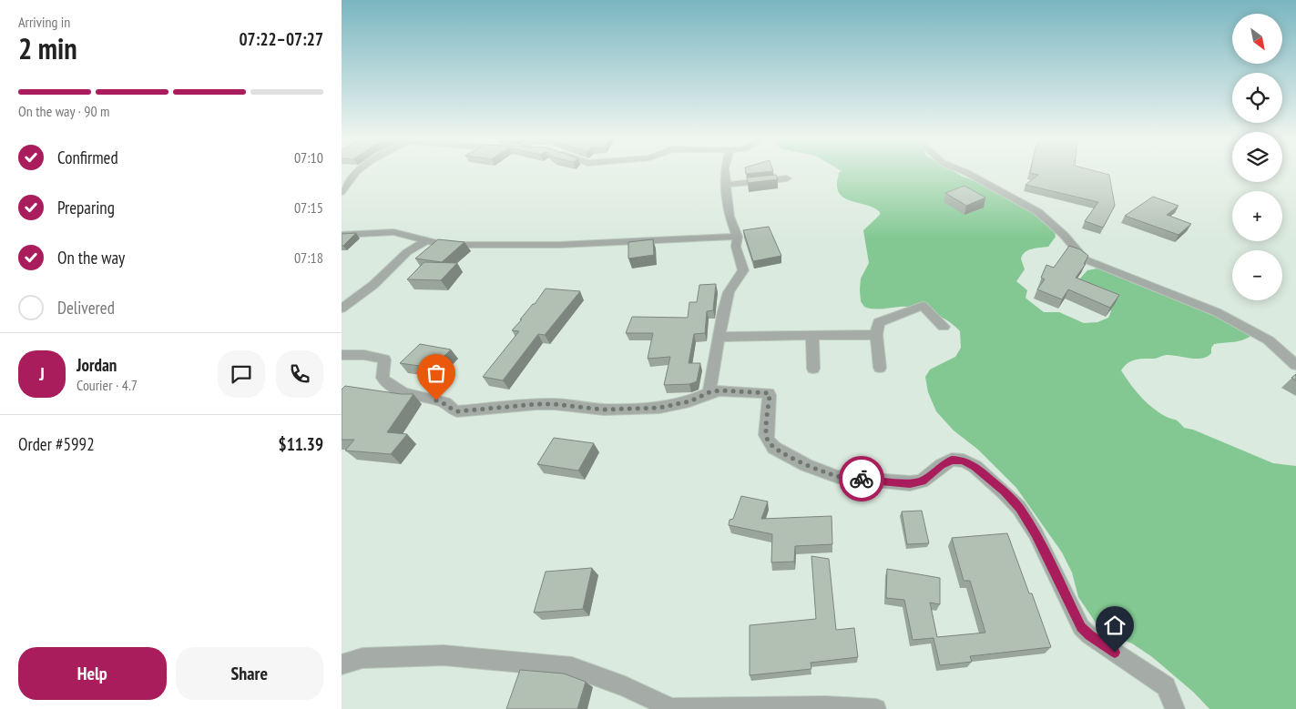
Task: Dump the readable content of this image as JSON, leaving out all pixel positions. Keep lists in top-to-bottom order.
{
  "north": "bottom right",
  "page": {
    "heading": ["2 min", "Arriving in", "07:22–07:27"],
    "panel": [
      "Jordan",
      "Courier · 4.7",
      "Order #5992",
      "$11.39"
    ],
    "map_buttons": ["+", "−"],
    "bar": "On the way · 90 m",
    "list": [
      ["Confirmed", "07:10"],
      ["Preparing", "07:15"],
      ["On the way", "07:18"],
      "Delivered"
    ],
    "round": "J",
    "buttons": ["Help", "Share"]
  }
}
